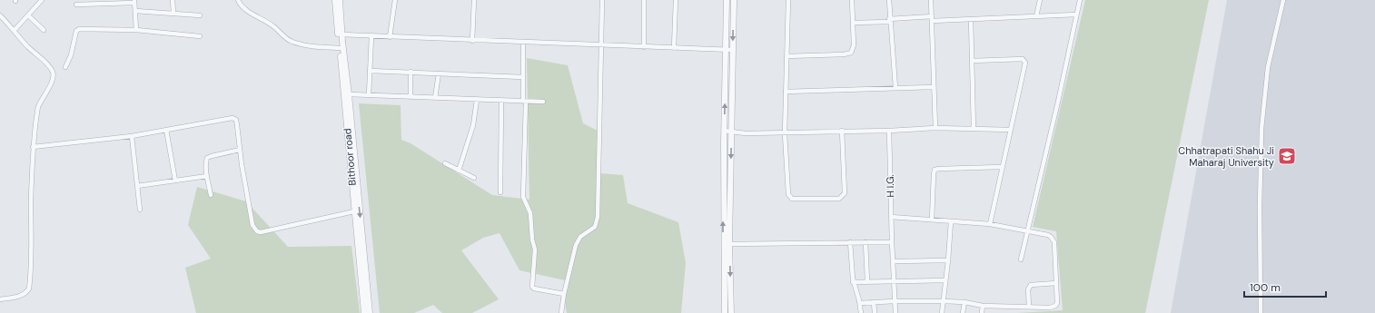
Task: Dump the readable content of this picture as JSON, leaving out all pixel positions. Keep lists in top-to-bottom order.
{
  "streets": {
    "street": ["Bithoor road", "H I.G."]
  },
  "places": {
    "school or university": ["Chhatrapati Shahu Ji Maharaj University"]
  },
  "scale_bar": "100 m"
}
